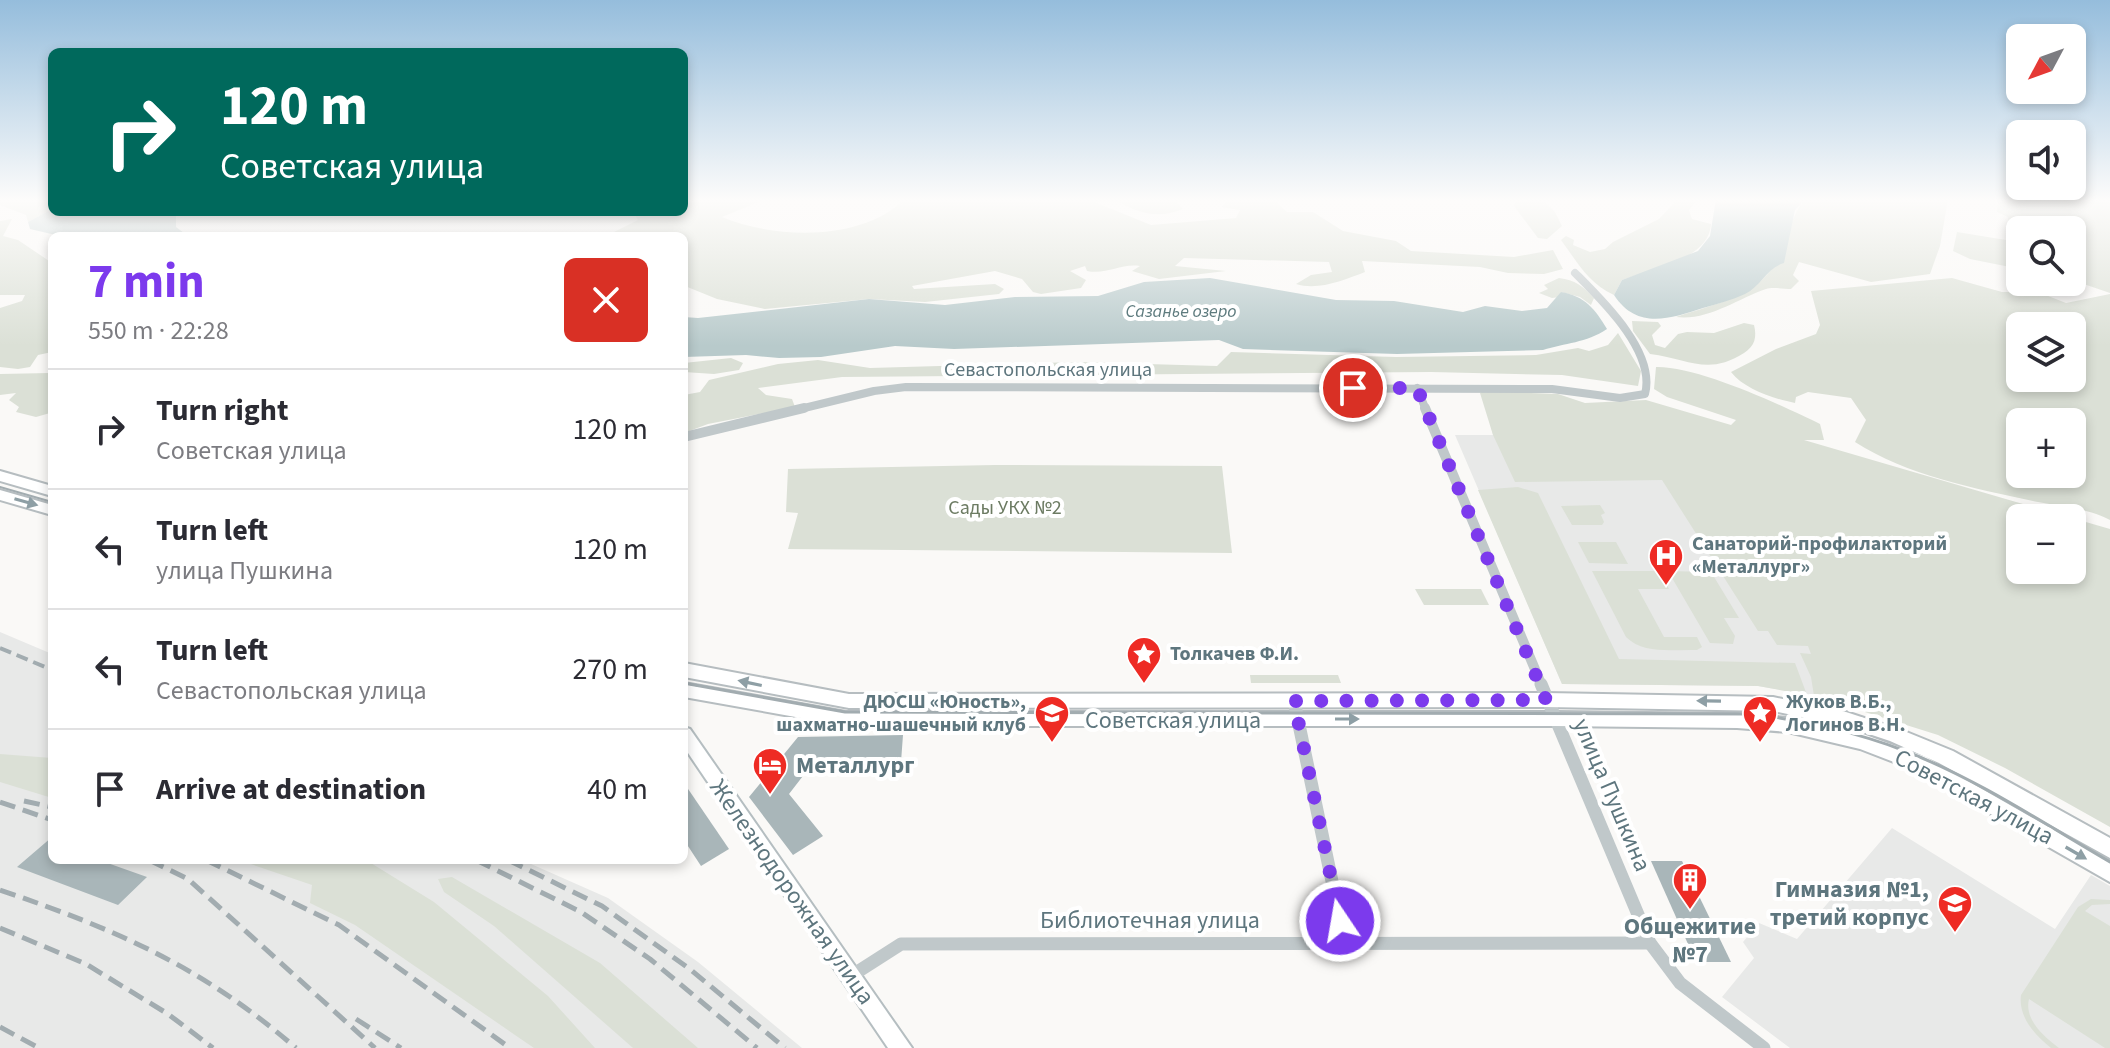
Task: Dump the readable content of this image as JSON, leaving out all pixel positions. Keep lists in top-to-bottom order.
{
  "streets": {
    "main road": ["Советская улица", "Железнодорожная улица"],
    "street": ["Севастопольская улица", "улица Пушкина", "Библиотечная улица"]
  },
  "crossings": [
    ["Севастопольская улица", "улица Пушкина"],
    ["Советская улица", "улица Пушкина"],
    ["улица Пушкина", "Библиотечная улица"],
    ["Железнодорожная улица", "Библиотечная улица"]
  ],
  "water": ["Сазанье озеро"],
  "parks": ["Сады УКХ №2"],
  "places": {
    "hospital": ["Санаторий-профилакторий «Металлург»"],
    "place": ["Толкачев Ф.И.", "Жуков В.Б., Логинов В.Н."],
    "school or university": ["ДЮСШ «Юность», шахматно-шашечный клуб", "Гимназия №1, третий корпус"],
    "hotel": ["Металлург"],
    "building": ["Общежитие №7"]
  },
  "north": "bottom left",
  "page": {
    "map_buttons": ["+", "−"],
    "turn": ["120 m", "Советская улица"],
    "heading": ["7 min", "550 m · 22:28"],
    "list": [
      {
        "name": "Turn right",
        "note": "Советская улица",
        "value": "120 m"
      },
      {
        "name": "Turn left",
        "note": "улица Пушкина",
        "value": "120 m"
      },
      {
        "name": "Turn left",
        "note": "Севастопольская улица",
        "value": "270 m"
      },
      {
        "name": "Arrive at destination",
        "value": "40 m"
      }
    ]
  }
}
